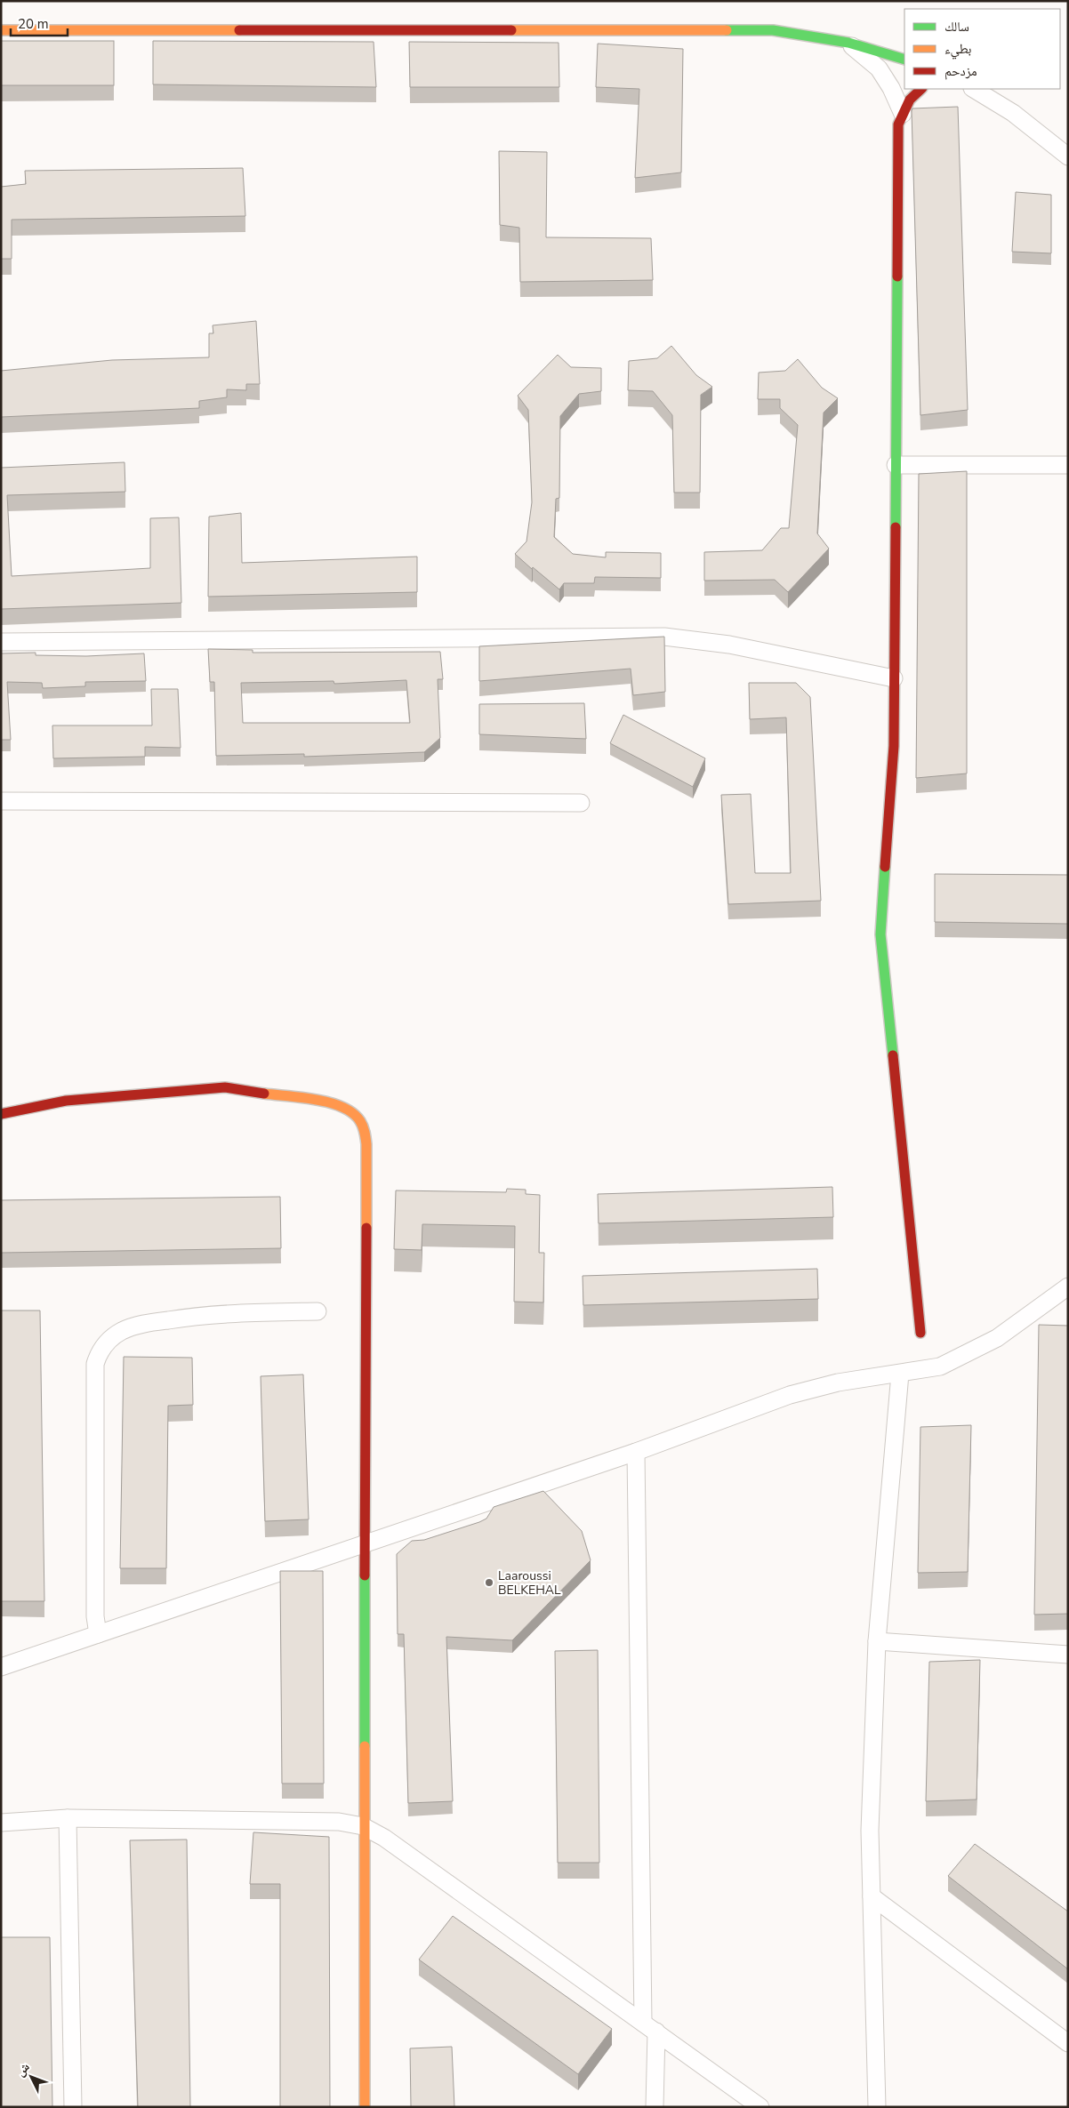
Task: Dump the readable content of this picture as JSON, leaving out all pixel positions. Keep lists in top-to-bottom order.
{
  "places": ["Laaroussi BELKEHAL"],
  "legend": ["سالك", "بطيء", "مزدحم"],
  "scale_bar": "20 m",
  "north": "top left"
}
